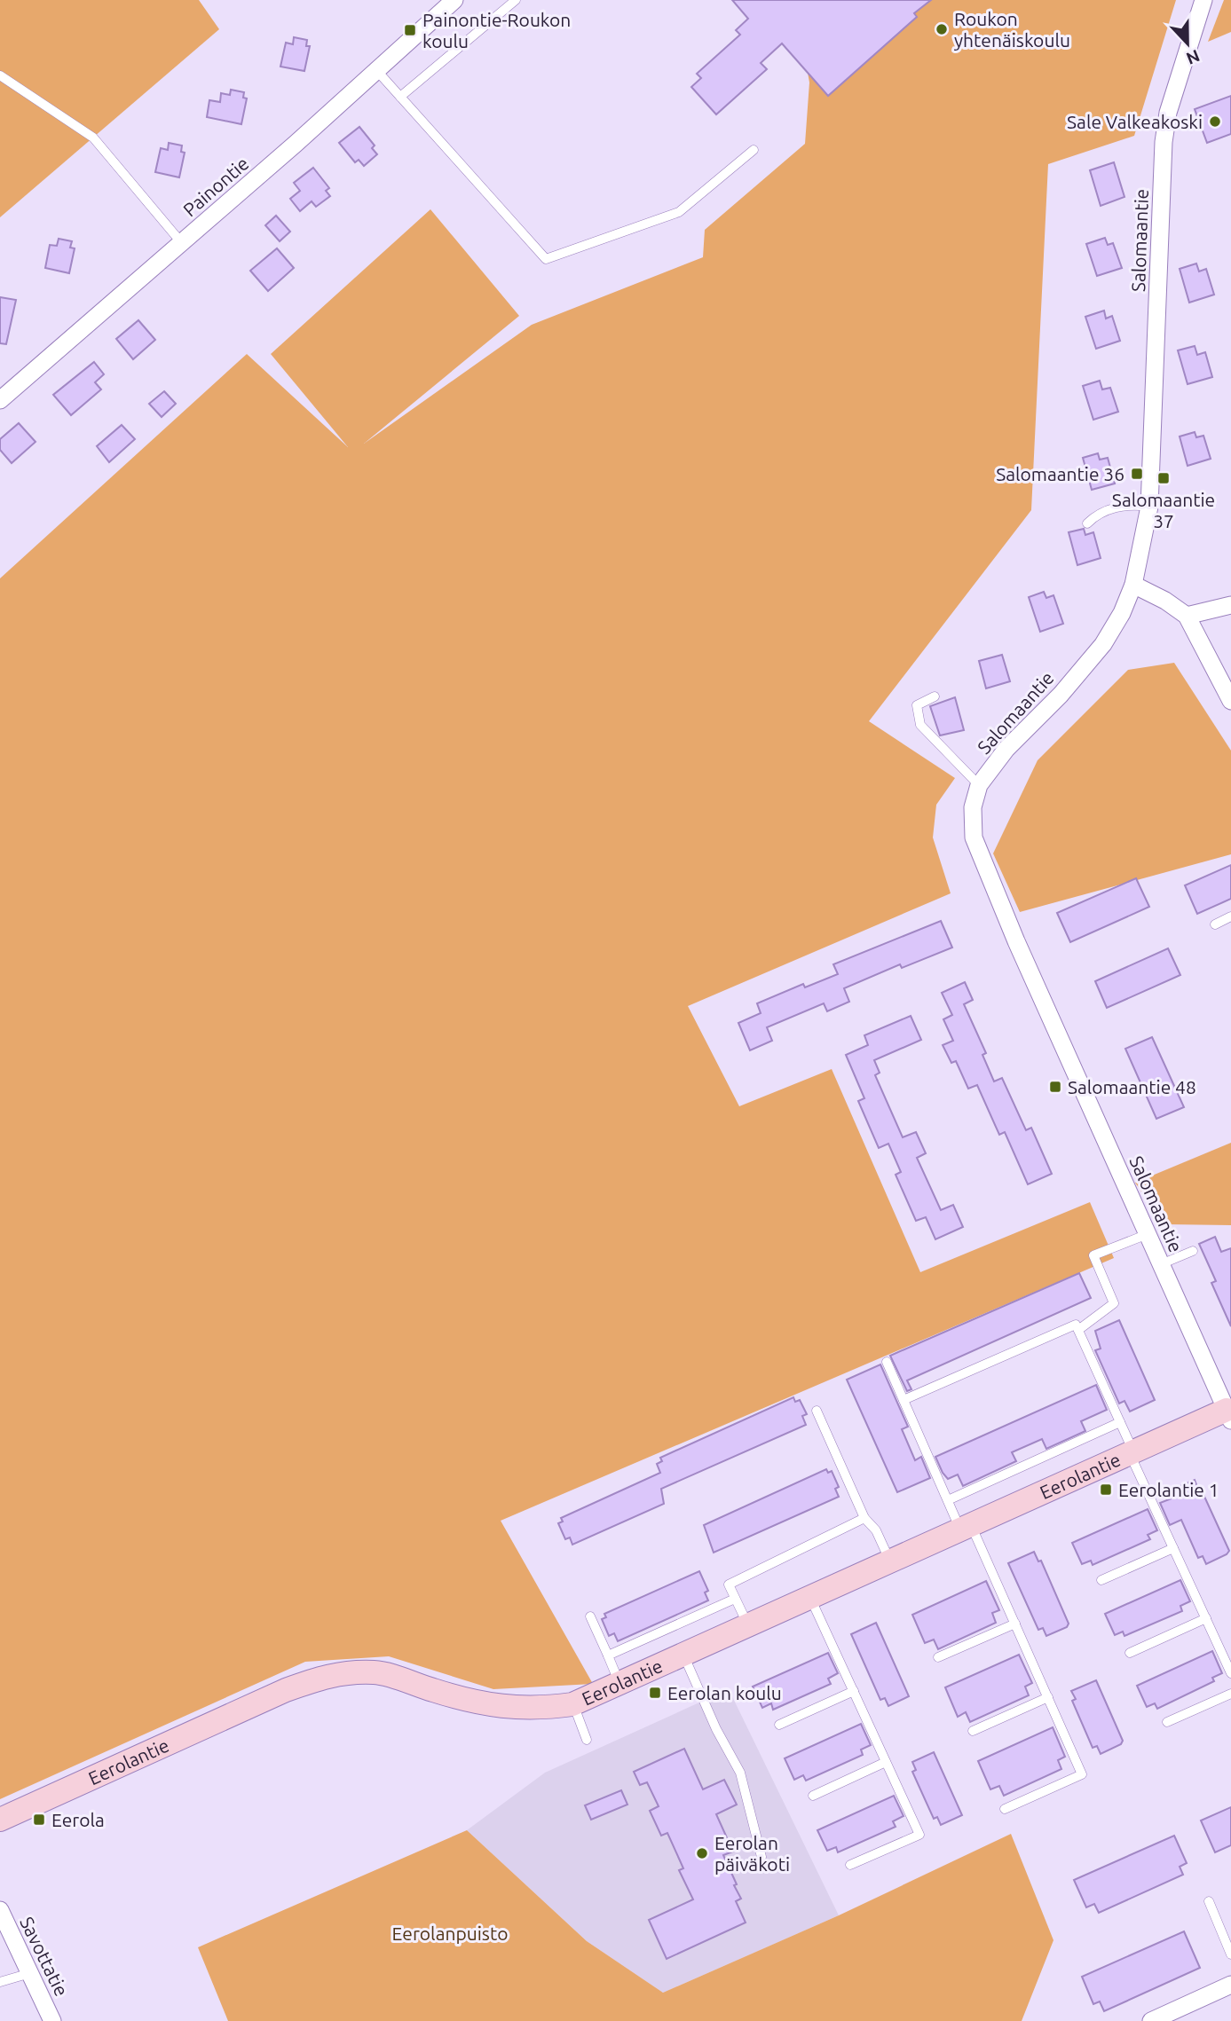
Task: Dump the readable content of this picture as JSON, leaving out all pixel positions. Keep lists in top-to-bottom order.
{
  "streets": {
    "street": [
      "Painontie",
      "Salomaantie",
      "Eerolantie",
      "Savottatie"
    ]
  },
  "crossings": [
    ["Salomaantie", "Eerolantie"]
  ],
  "parks": ["Eerolanpuisto"],
  "places": {
    "other": ["Roukon yhtenäiskoulu", "Sale Valkeakoski", "Eerolan päiväkoti"],
    "transit": [
      "Painontie-Roukon koulu",
      "Salomaantie 36",
      "Salomaantie 37",
      "Salomaantie 48",
      "Eerolantie 1",
      "Eerolan koulu",
      "Eerola"
    ]
  },
  "north": "bottom"
}
